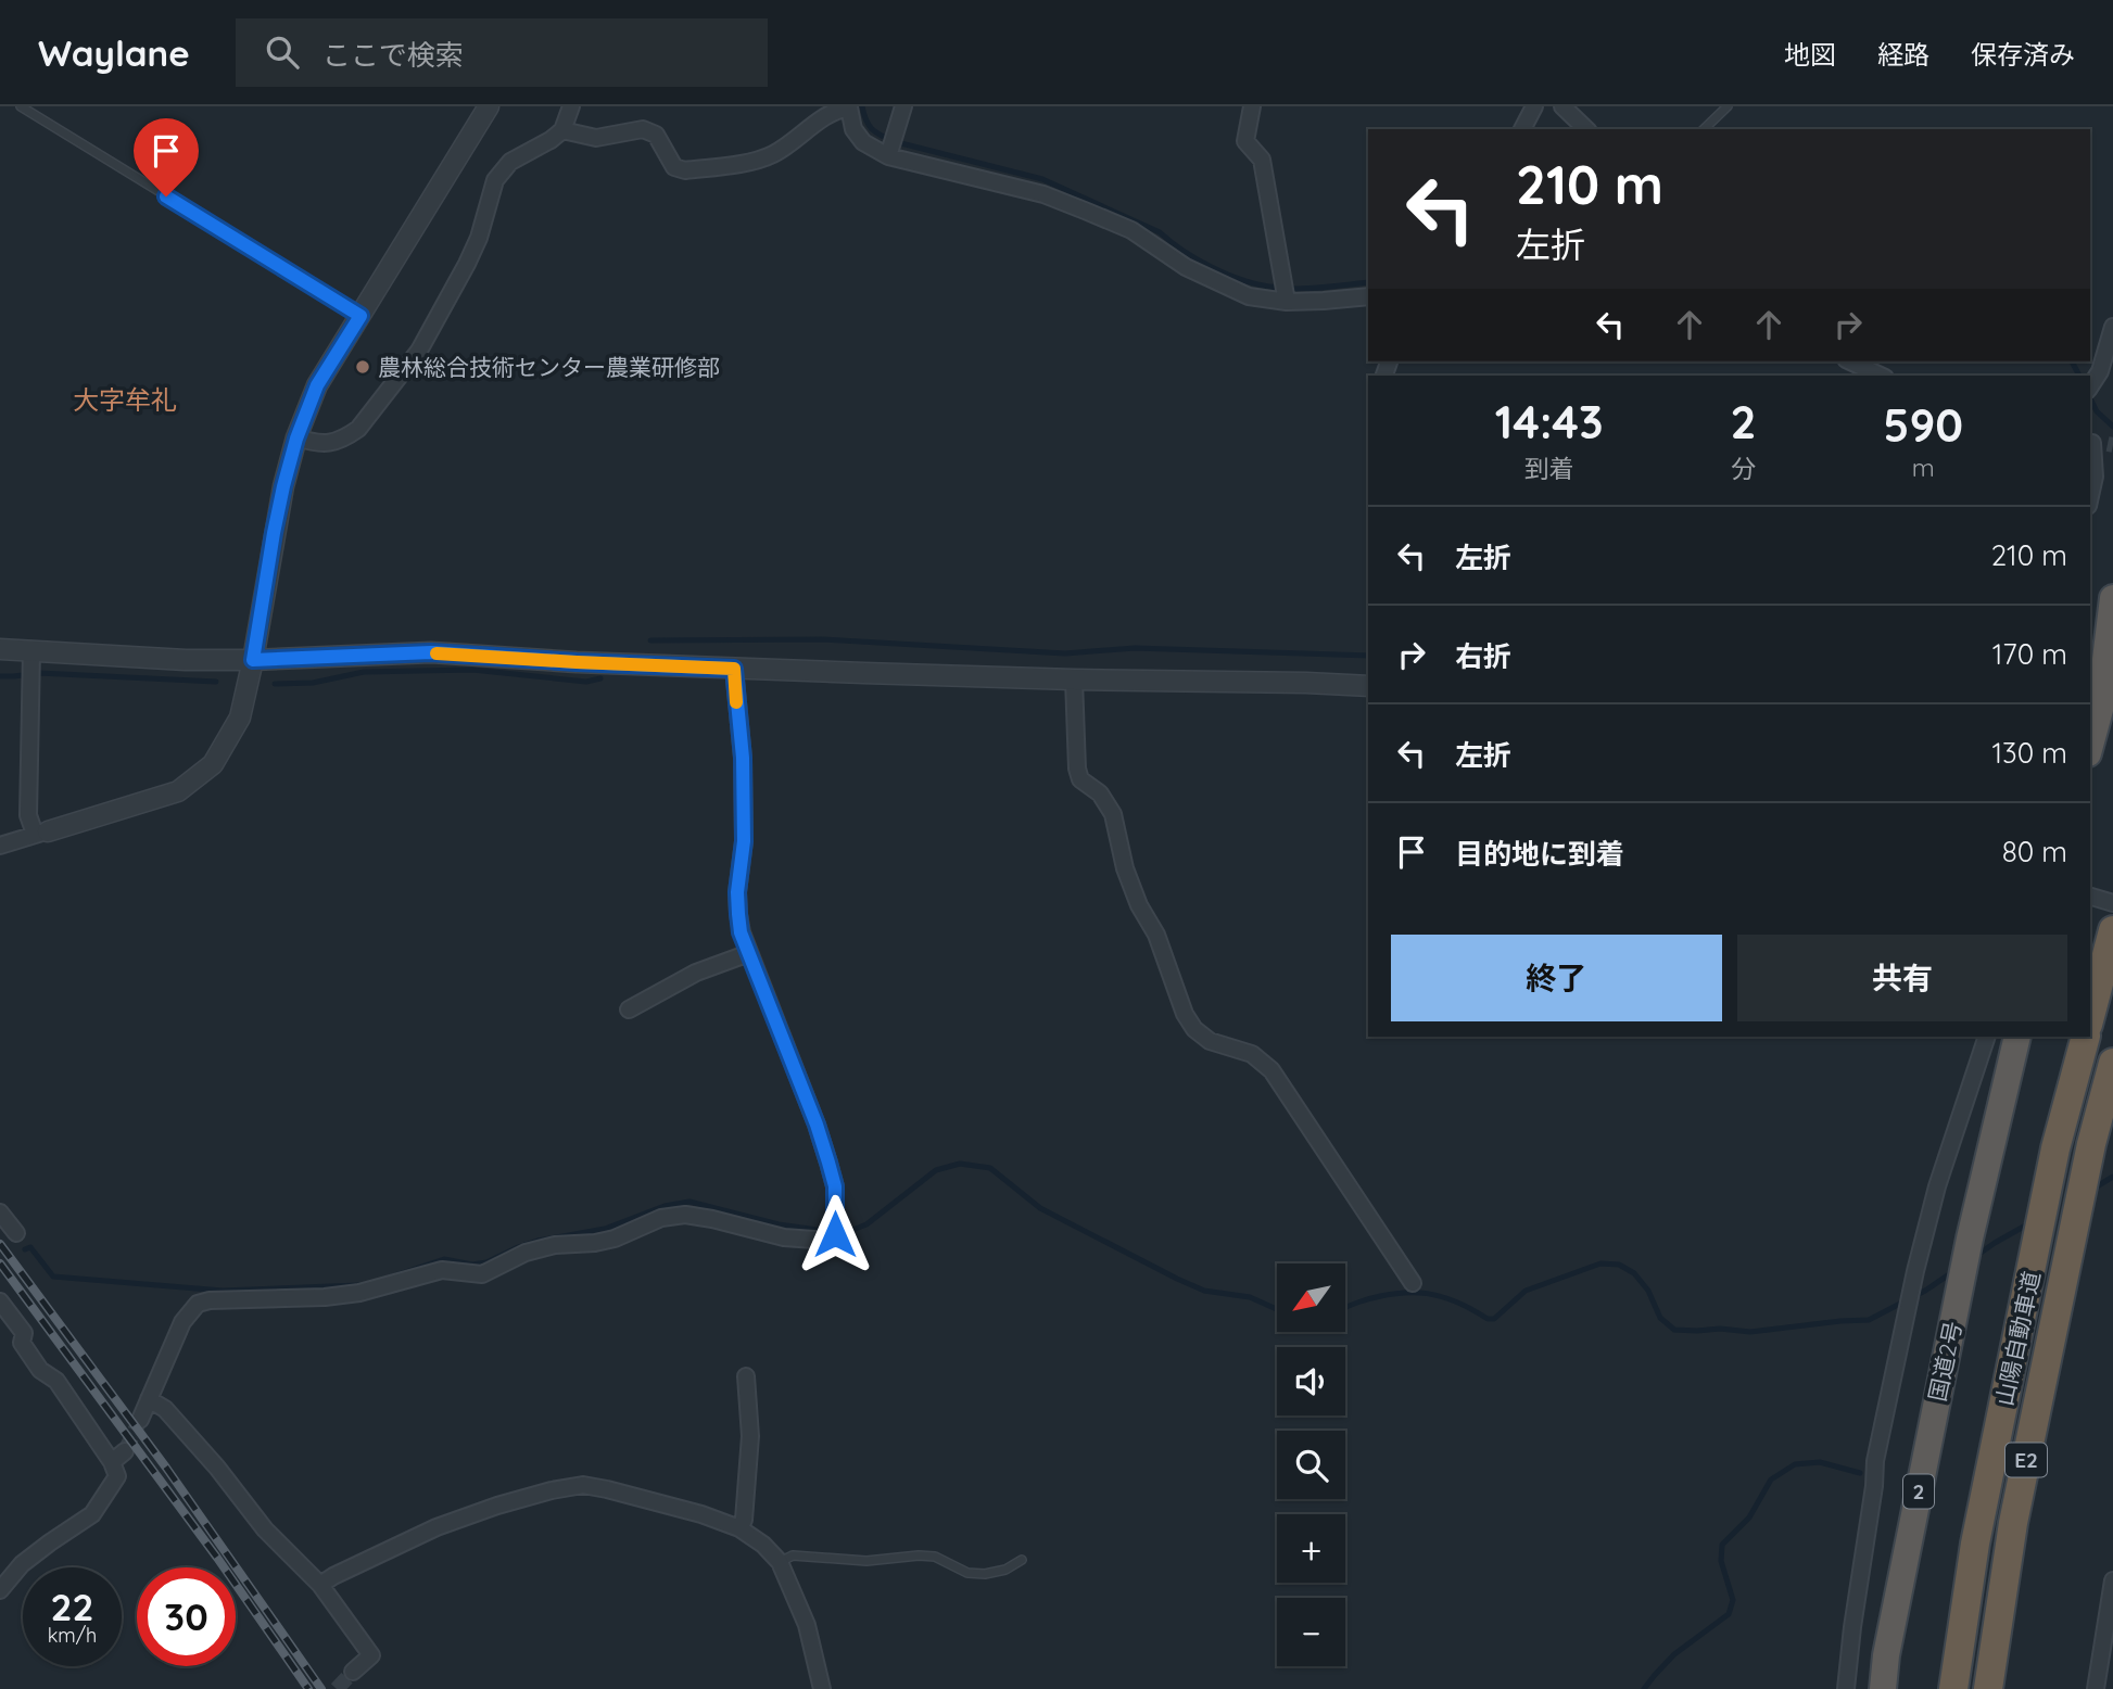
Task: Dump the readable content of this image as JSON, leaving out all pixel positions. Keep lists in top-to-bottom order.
{
  "streets": {
    "highway": [
      "山陽自動車道",
      "国道2号",
      "E2",
      "2"
    ]
  },
  "districts": ["大字牟礼"],
  "places": ["農林総合技術センター農業研修部"],
  "north": "bottom left",
  "page": {
    "header": "Waylane",
    "search": "ここで検索",
    "nav": ["地図", "経路", "保存済み"],
    "turn": ["210 m", "左折"],
    "eta": [
      "14:43",
      "到着",
      "2",
      "分",
      "590",
      "m"
    ],
    "list": [
      {
        "name": "左折",
        "value": "210 m"
      },
      {
        "name": "右折",
        "value": "170 m"
      },
      {
        "name": "左折",
        "value": "130 m"
      },
      {
        "name": "目的地に到着",
        "value": "80 m"
      }
    ],
    "buttons": ["終了", "共有"],
    "map_buttons": ["+", "−"],
    "speed": "22 km/h",
    "limit": "30"
  }
}
